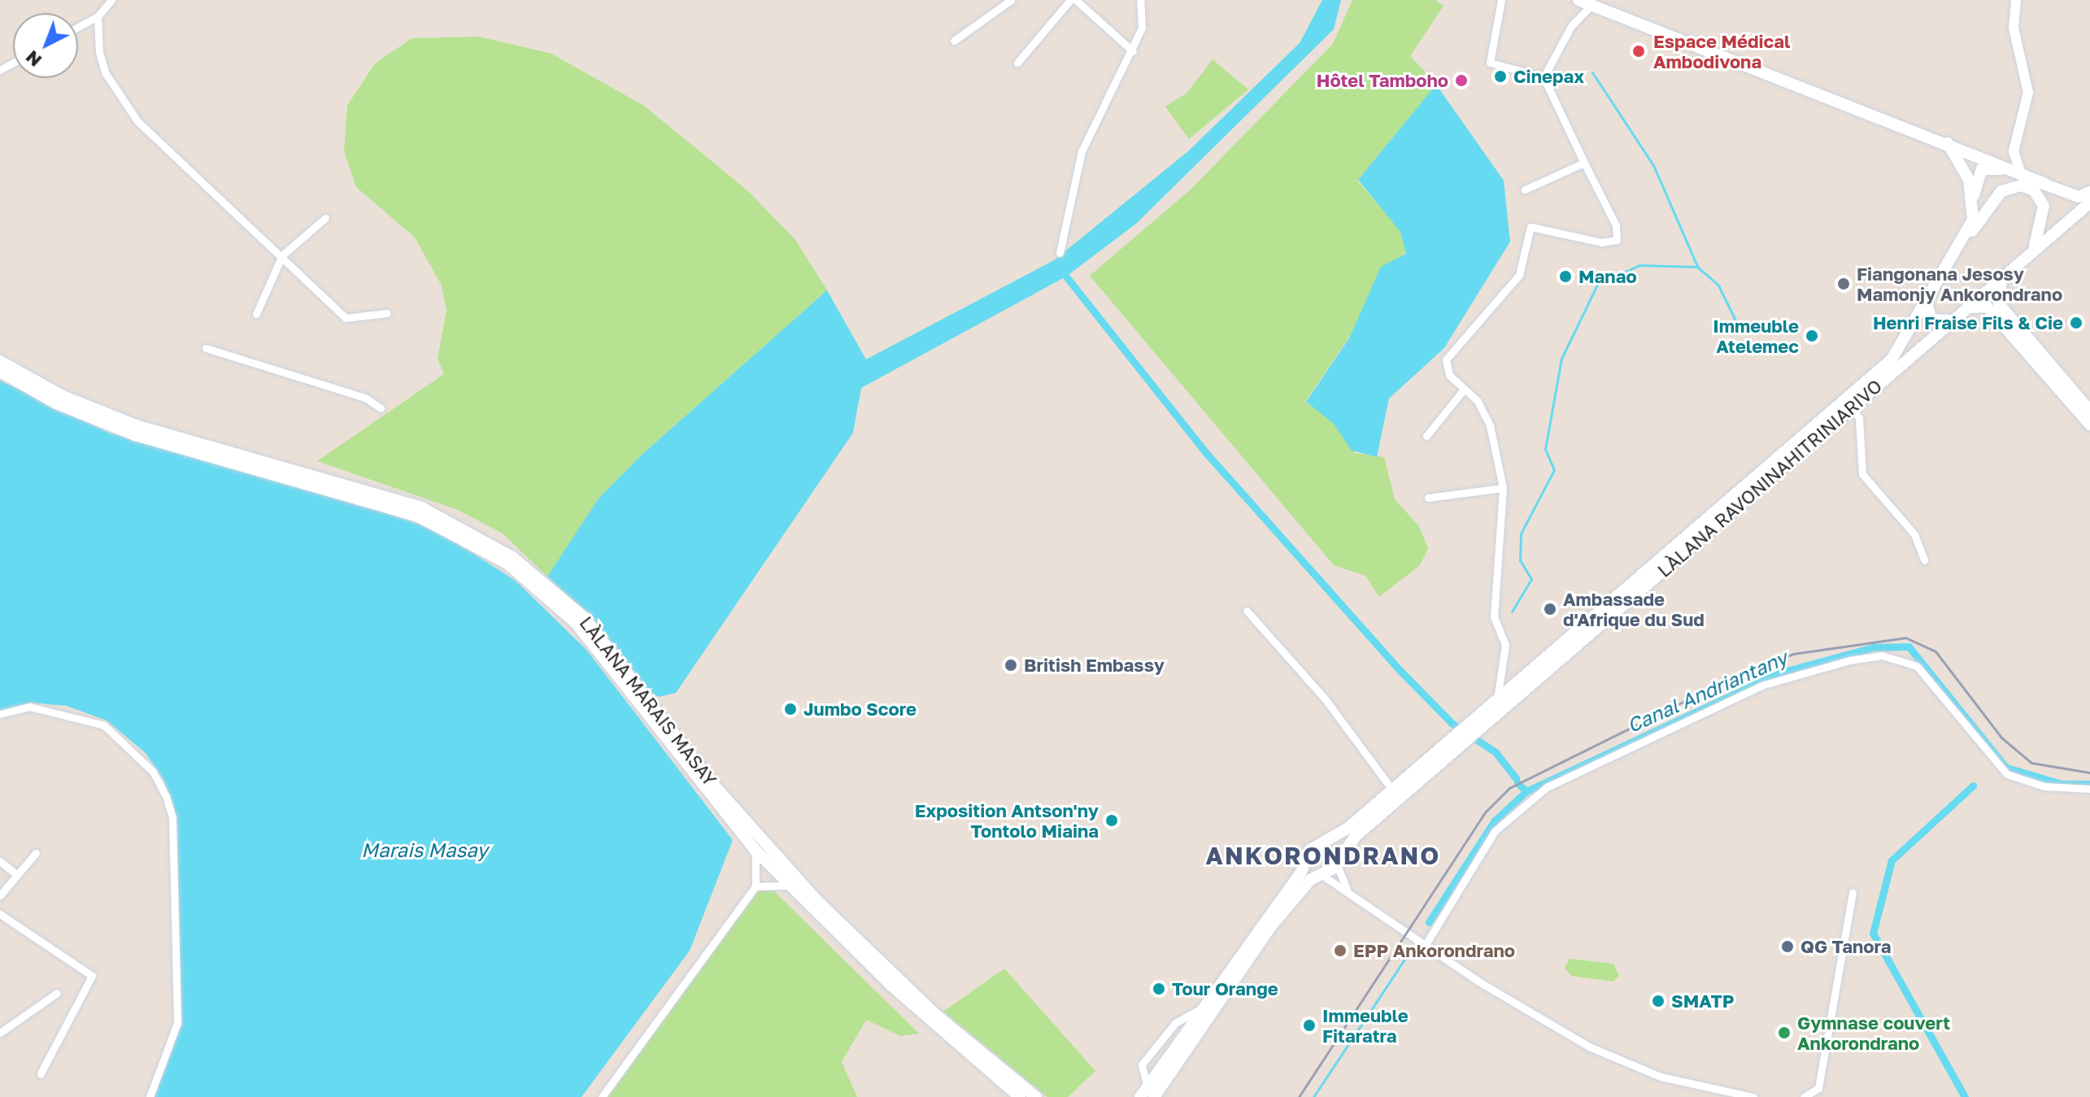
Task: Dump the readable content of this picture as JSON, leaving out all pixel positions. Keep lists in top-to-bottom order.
{
  "streets": {
    "main road": ["LÀLANA RAVONINAHITRINIARIVO", "LÀLANA MARAIS MASAY"]
  },
  "districts": ["ANKORONDRANO"],
  "water": ["Canal Andriantany", "Marais Masay"],
  "places": [
    "Espace Médical Ambodivona",
    "Cinepax",
    "Hôtel Tamboho",
    "Manao",
    "Fiangonana Jesosy Mamonjy Ankorondrano",
    "Henri Fraise Fils & Cie",
    "Immeuble Atelemec",
    "Ambassade d'Afrique du Sud",
    "British Embassy",
    "Jumbo Score",
    "Exposition Antson'ny Tontolo Miaina",
    "QG Tanora",
    "EPP Ankorondrano",
    "Tour Orange",
    "SMATP",
    "Immeuble Fitaratra",
    "Gymnase couvert Ankorondrano"
  ],
  "north": "bottom left"
}
